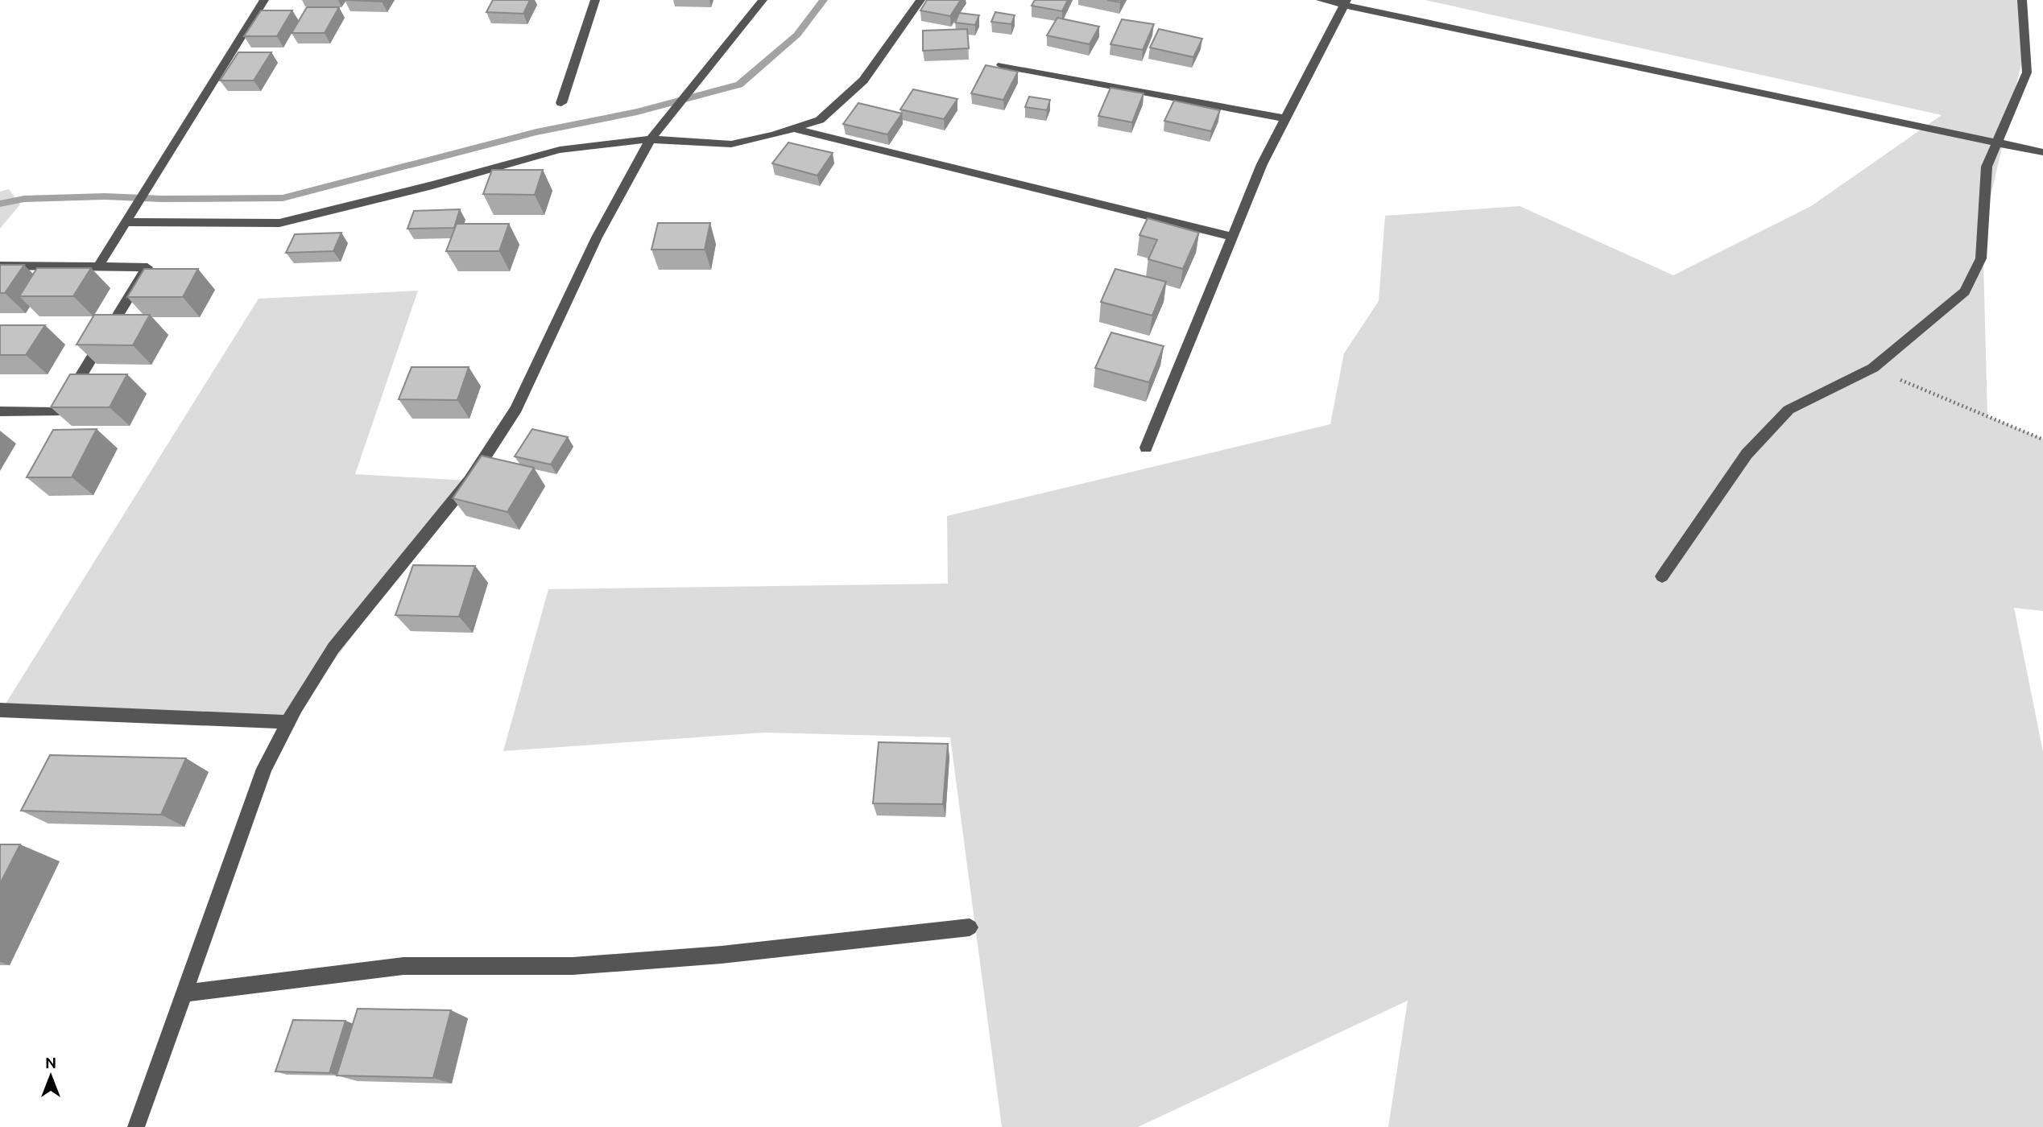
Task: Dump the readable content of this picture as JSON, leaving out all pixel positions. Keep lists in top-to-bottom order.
{
  "north": "top"
}
